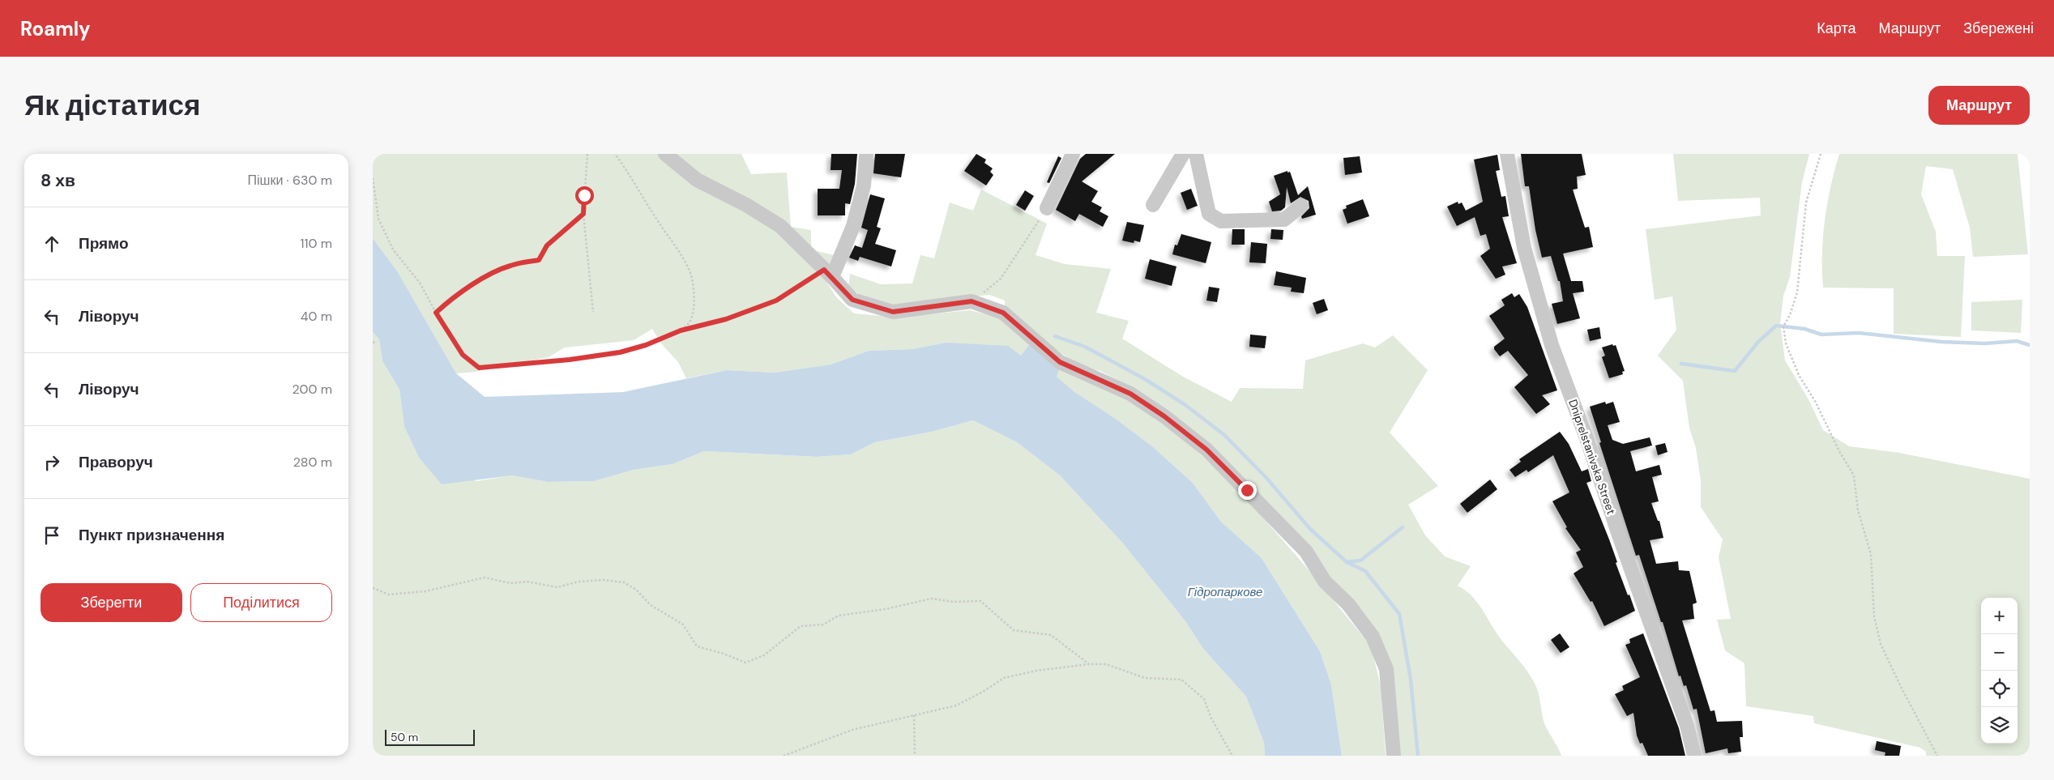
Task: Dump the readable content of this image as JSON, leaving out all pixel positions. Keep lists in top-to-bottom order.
{
  "streets": {
    "street": ["Dniprelstanivska Street"]
  },
  "water": ["Гідропаркове"],
  "scale_bar": "50 m",
  "page": {
    "header": "Roamly",
    "nav": ["Карта", "Маршрут", "Збережені"],
    "buttons": [
      "Маршрут",
      ["Зберегти", "Поділитися"]
    ],
    "title": "Як дістатися",
    "heading": ["8 хв", "Пішки · 630 m"],
    "list": [
      ["Прямо", "110 m"],
      ["Ліворуч", "40 m"],
      ["Ліворуч", "200 m"],
      ["Праворуч", "280 m"],
      "Пункт призначення"
    ],
    "map_buttons": ["+", "−"],
    "scale": "50 m"
  }
}
